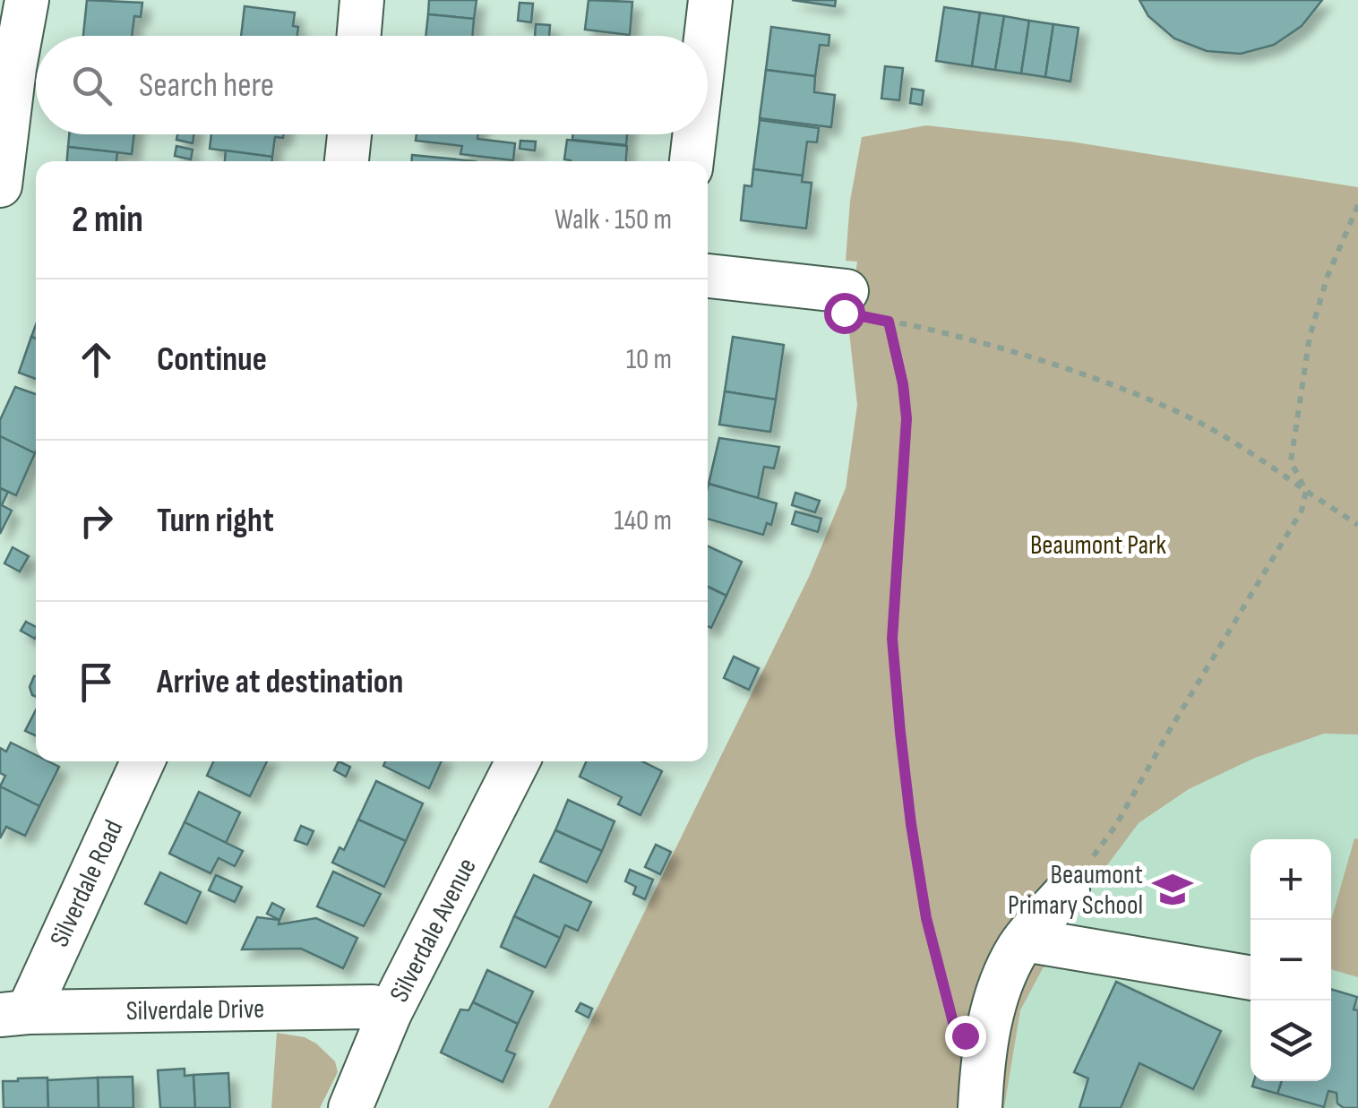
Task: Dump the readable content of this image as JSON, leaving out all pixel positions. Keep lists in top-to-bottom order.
{
  "streets": {
    "street": ["Silverdale Road", "Silverdale Avenue", "Silverdale Drive"]
  },
  "crossings": [
    ["Silverdale Road", "Silverdale Drive"],
    ["Silverdale Avenue", "Silverdale Drive"]
  ],
  "parks": ["Beaumont Park"],
  "places": {
    "school or university": ["Beaumont Primary School"]
  },
  "page": {
    "search": "Search here",
    "heading": ["2 min", "Walk · 150 m"],
    "list": [
      ["Continue", "10 m"],
      ["Turn right", "140 m"],
      "Arrive at destination"
    ],
    "map_buttons": ["+", "−"]
  }
}
